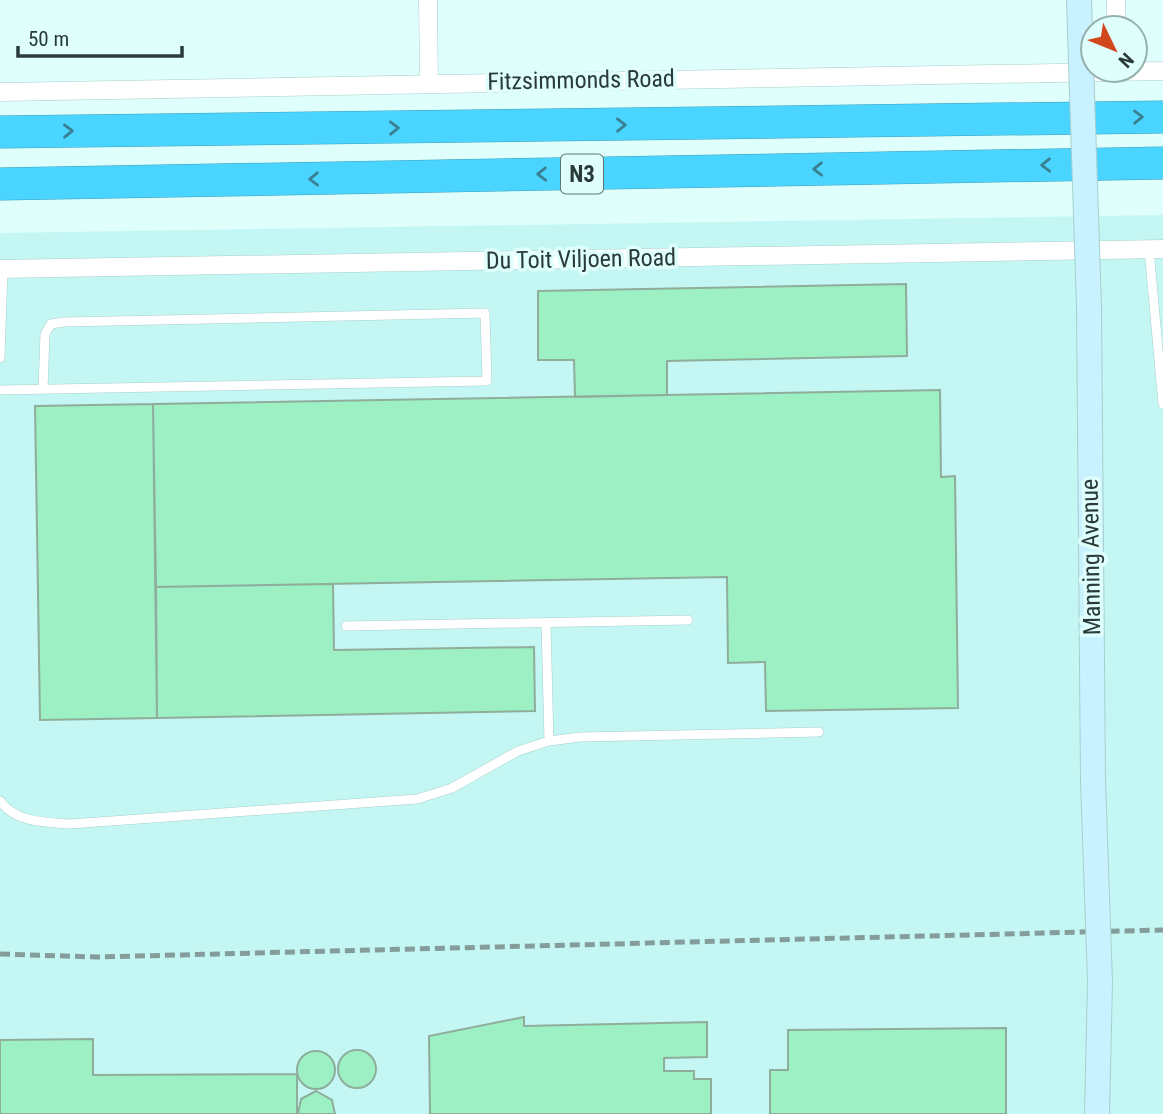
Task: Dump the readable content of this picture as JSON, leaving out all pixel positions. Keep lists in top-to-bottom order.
{
  "streets": {
    "highway": ["N3"],
    "street": ["Fitzsimmonds Road", "Du Toit Viljoen Road", "Manning Avenue"]
  },
  "scale_bar": "50 m",
  "north": "bottom right"
}
